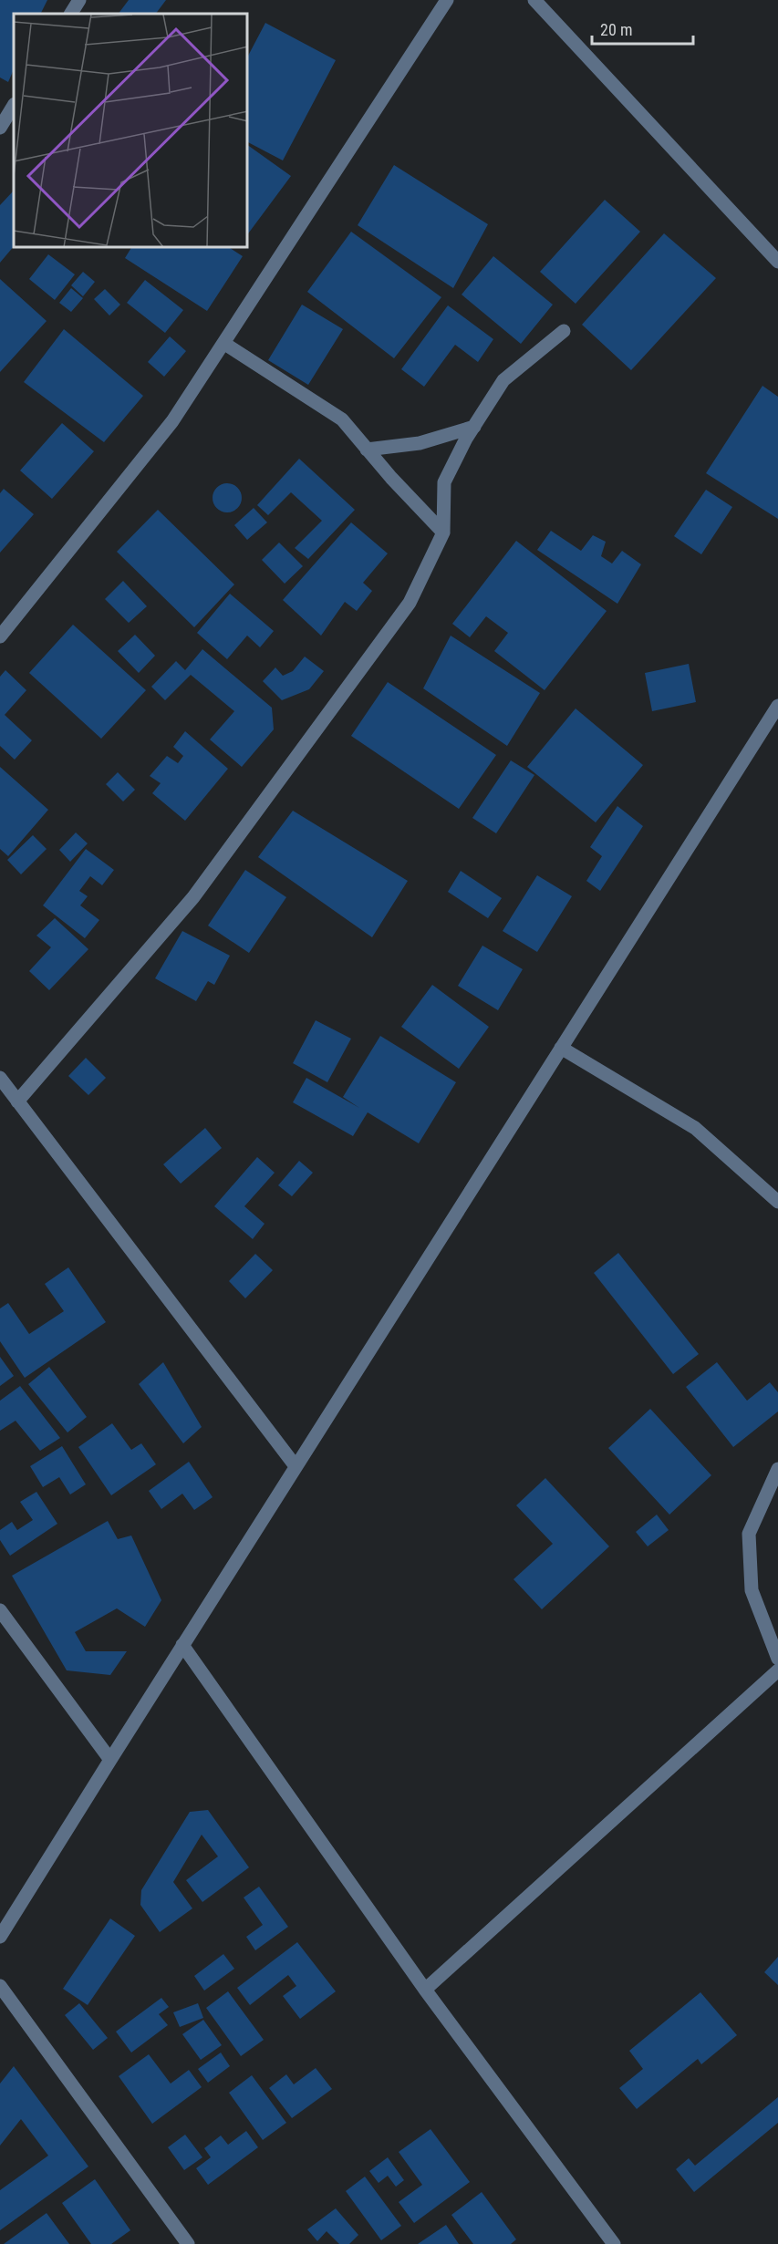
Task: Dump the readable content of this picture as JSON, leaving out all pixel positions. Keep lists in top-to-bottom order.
{
  "scale_bar": "20 m"
}
